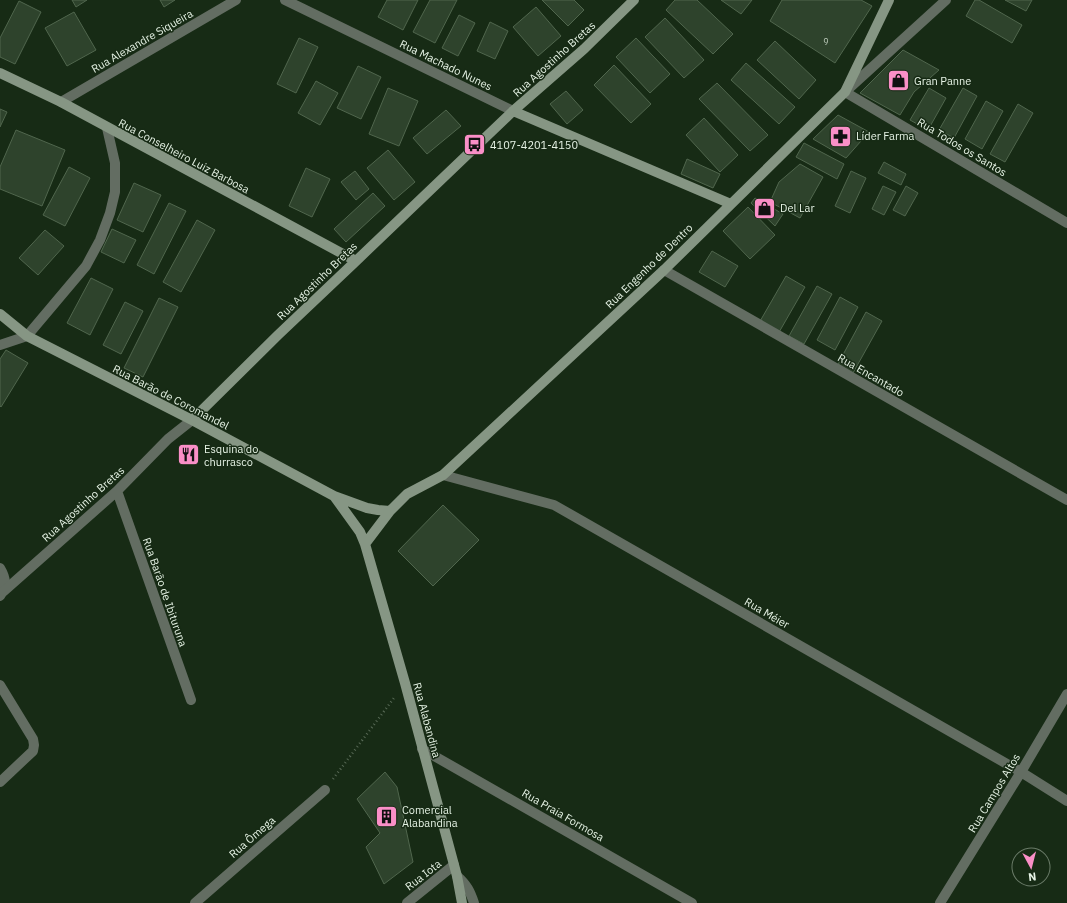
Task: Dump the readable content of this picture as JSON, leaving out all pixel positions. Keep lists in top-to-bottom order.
{
  "streets": {
    "street": [
      "Rua Alexandre Siqueira",
      "Rua Agostinho Bretas",
      "Rua Machado Nunes",
      "Rua Todos os Santos",
      "Rua Conselheiro Luiz Barbosa",
      "Rua Engenho de Dentro",
      "Rua Encantado",
      "Rua Barão de Coromandel",
      "Rua Barão de Ibituruna",
      "Rua Méier",
      "Rua Alabandina",
      "Rua Campos Altos",
      "Rua Praia Formosa",
      "Rua Ômega",
      "Rua Iota"
    ]
  },
  "crossings": [
    ["Rua Alexandre Siqueira", "Rua Conselheiro Luiz Barbosa"],
    ["Rua Agostinho Bretas", "Rua Machado Nunes"],
    ["Rua Agostinho Bretas", "Rua Conselheiro Luiz Barbosa"],
    ["Rua Agostinho Bretas", "Rua Barão de Coromandel"],
    ["Rua Agostinho Bretas", "Rua Barão de Ibituruna"],
    ["Rua Machado Nunes", "Rua Engenho de Dentro"],
    ["Rua Todos os Santos", "Rua Engenho de Dentro"],
    ["Rua Engenho de Dentro", "Rua Encantado"],
    ["Rua Engenho de Dentro", "Rua Barão de Coromandel"],
    ["Rua Engenho de Dentro", "Rua Méier"],
    ["Rua Engenho de Dentro", "Rua Alabandina"],
    ["Rua Barão de Coromandel", "Rua Alabandina"],
    ["Rua Méier", "Rua Campos Altos"],
    ["Rua Alabandina", "Rua Praia Formosa"],
    ["Rua Alabandina", "Rua Iota"]
  ],
  "places": {
    "shop": ["Gran Panne", "Del Lar"],
    "pharmacy": ["Líder Farma"],
    "bus stop": ["4107-4201-4150"],
    "restaurant": ["Esquina do churrasco"],
    "building": ["Comercial Alabandina"]
  },
  "house_numbers": ["9"],
  "north": "bottom"
}
